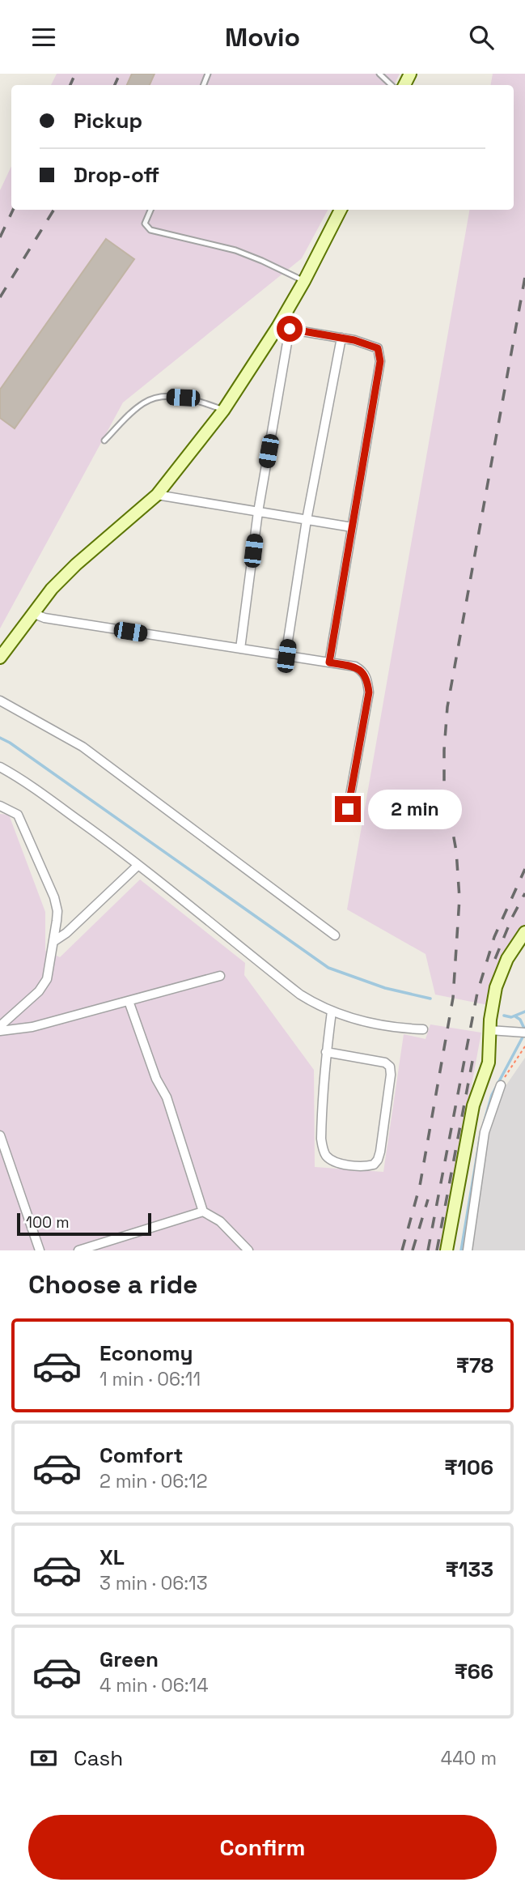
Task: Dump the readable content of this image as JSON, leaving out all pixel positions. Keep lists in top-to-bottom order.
{
  "scale_bar": "100 m",
  "page": {
    "header": "Movio",
    "banner": ["Pickup", "Drop-off"],
    "bubble": "2 min",
    "scale": "100 m",
    "heading": "Choose a ride",
    "list": [
      {
        "name": "Economy",
        "note": "1 min · 06:11",
        "value": "₹78"
      },
      {
        "name": "Comfort",
        "note": "2 min · 06:12",
        "value": "₹106"
      },
      {
        "name": "XL",
        "note": "3 min · 06:13",
        "value": "₹133"
      },
      {
        "name": "Green",
        "note": "4 min · 06:14",
        "value": "₹66"
      }
    ],
    "pay": ["Cash", "440 m"],
    "buttons": "Confirm"
  }
}
